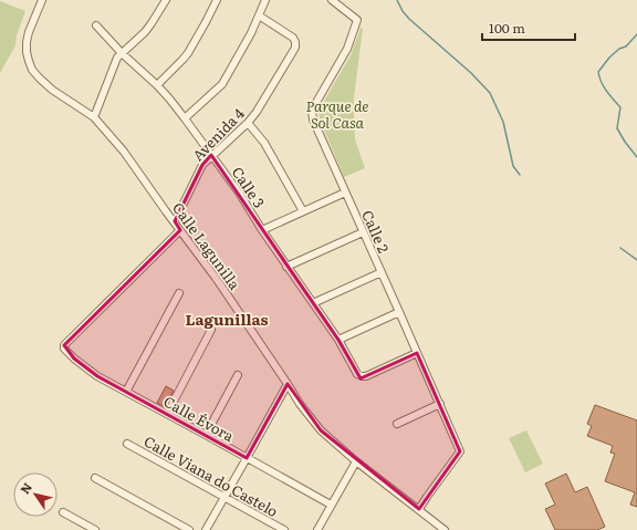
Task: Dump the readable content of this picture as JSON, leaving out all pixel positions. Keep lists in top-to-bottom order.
{
  "streets": {
    "street": [
      "Avenida 4",
      "Calle 3",
      "Calle 2",
      "Calle Lagunilla",
      "Calle Évora",
      "Calle Viana do Castelo"
    ]
  },
  "crossings": [
    ["Avenida 4", "Calle 3"],
    ["Avenida 4", "Calle Lagunilla"],
    ["Calle 3", "Calle 2"],
    ["Calle 2", "Calle Lagunilla"],
    ["Calle Lagunilla", "Calle Évora"]
  ],
  "districts": ["Lagunillas"],
  "parks": ["Parque de Sol Casa"],
  "scale_bar": "100 m",
  "north": "top left"
}
